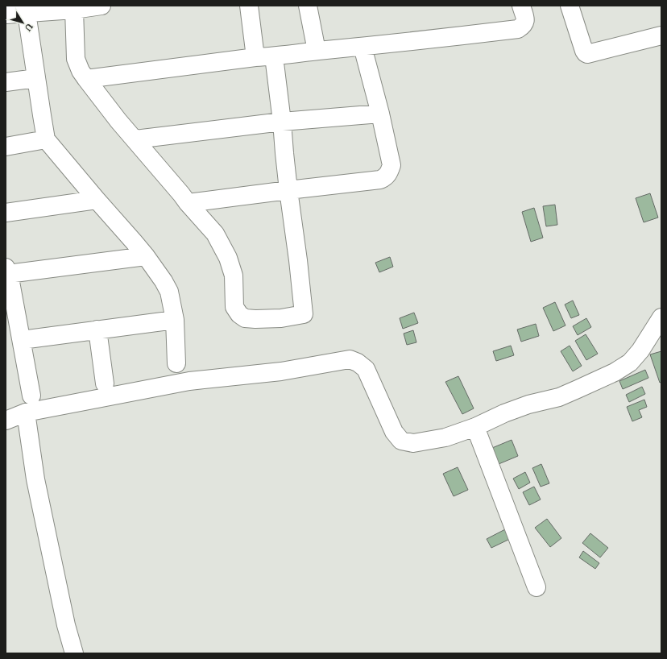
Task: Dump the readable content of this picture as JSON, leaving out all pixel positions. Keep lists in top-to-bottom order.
{
  "north": "bottom right"
}
